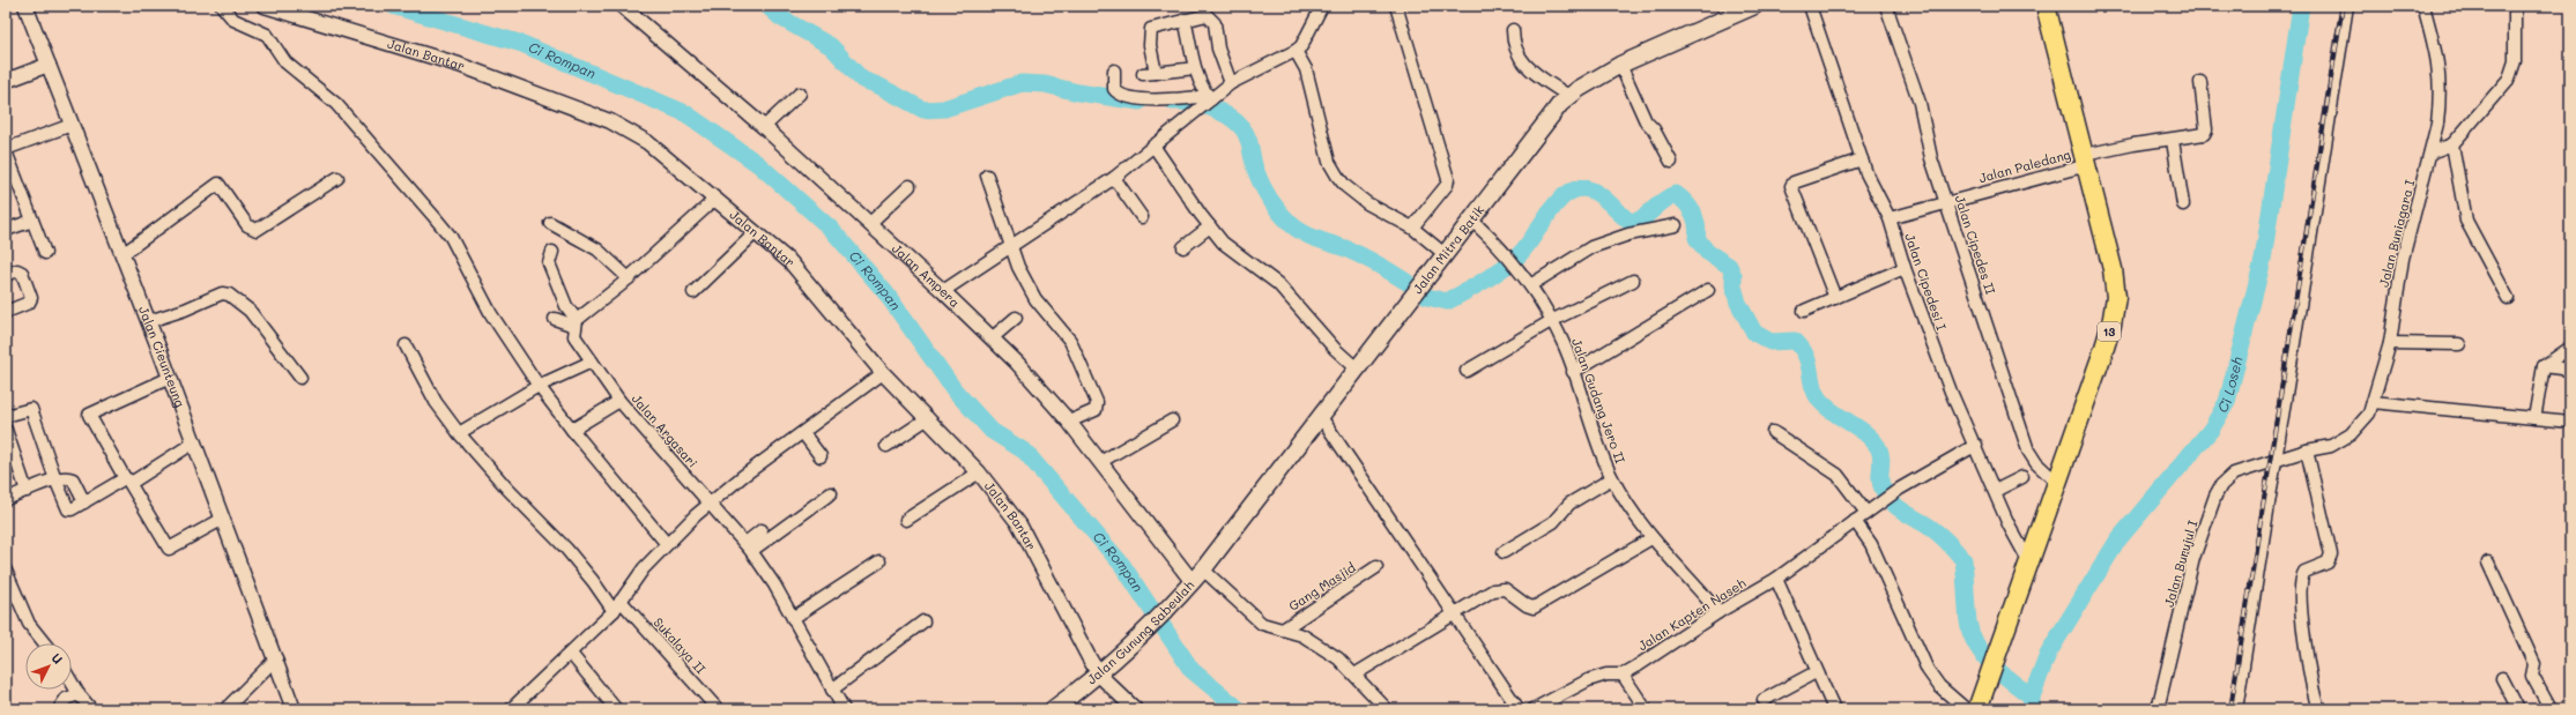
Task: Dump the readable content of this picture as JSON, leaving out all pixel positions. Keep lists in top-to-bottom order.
{
  "streets": {
    "highway": ["13"],
    "main road": ["Jalan Mitra Batik", "Jalan Gunung Sabeulah"],
    "street": [
      "Jalan Bantar",
      "Jalan Paledang",
      "Jalan Buniagara I",
      "Jalan Cipedes II",
      "Jalan Ampera",
      "Jalan Cipedesi I",
      "Jalan Cieunteung",
      "Jalan Gudang Jero II",
      "Jalan Argasari",
      "Jalan Burujul I",
      "Gang Masjid",
      "Jalan Kapten Naseh",
      "Sukalaya II"
    ]
  },
  "crossings": [
    ["Jalan Bantar", "Jalan Gunung Sabeulah"],
    ["Jalan Paledang", "Jalan Cipedes II"],
    ["Jalan Paledang", "Jalan Cipedesi I"],
    ["Jalan Paledang", "13"],
    ["Jalan Buniagara I", "Jalan Burujul I"],
    ["Jalan Cipedes II", "13"],
    ["Jalan Mitra Batik", "Jalan Gudang Jero II"],
    ["Jalan Mitra Batik", "Jalan Gunung Sabeulah"],
    ["Jalan Ampera", "Jalan Gunung Sabeulah"],
    ["Jalan Cipedesi I", "13"],
    ["Jalan Cipedesi I", "Jalan Kapten Naseh"],
    ["Jalan Gudang Jero II", "Jalan Kapten Naseh"]
  ],
  "water": ["Ci Rompan", "Ci Loseh"],
  "north": "top right"
}
